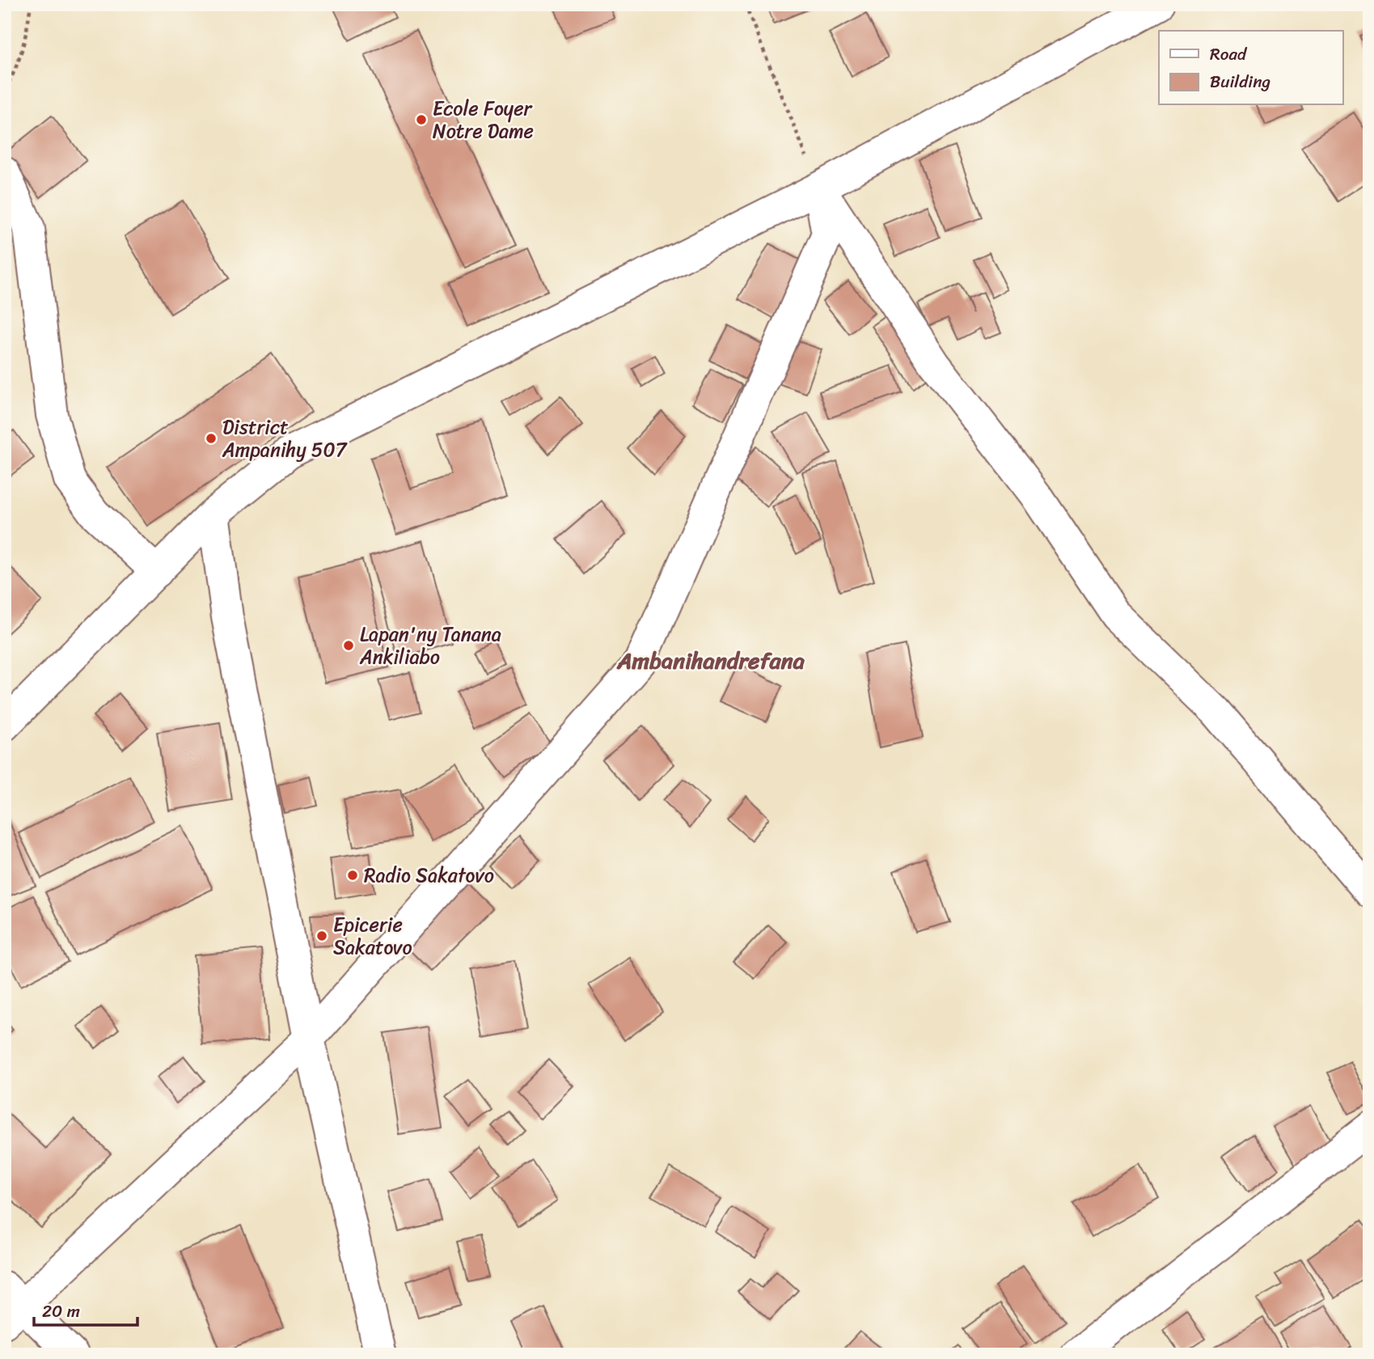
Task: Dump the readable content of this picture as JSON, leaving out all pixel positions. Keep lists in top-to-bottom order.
{
  "districts": ["Ambanihandrefana"],
  "places": [
    "Ecole Foyer Notre Dame",
    "District Ampanihy 507",
    "Lapan'ny Tanana Ankiliabo",
    "Radio Sakatovo",
    "Epicerie Sakatovo"
  ],
  "legend": ["Road", "Building"],
  "scale_bar": "20 m"
}
